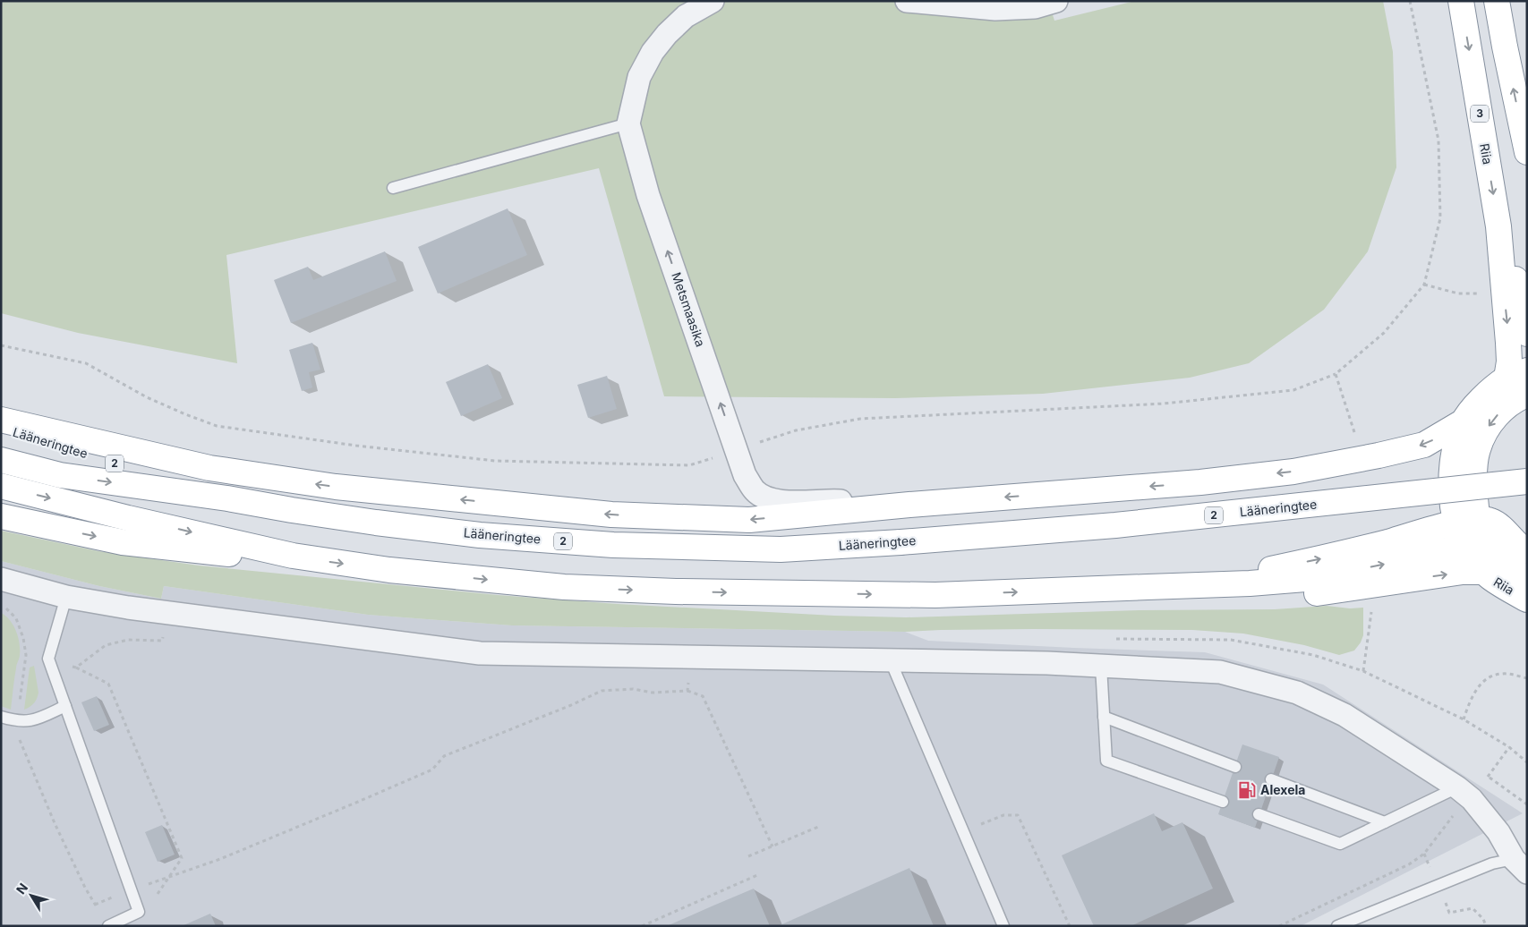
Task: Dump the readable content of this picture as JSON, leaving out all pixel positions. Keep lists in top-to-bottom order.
{
  "streets": {
    "highway": [
      "3",
      "Riia",
      "Lääneringtee",
      "2"
    ],
    "street": ["Metsmaasika"]
  },
  "one_way": ["Metsmaasika"],
  "places": {
    "fuel station": ["Alexela"]
  },
  "north": "top left"
}
